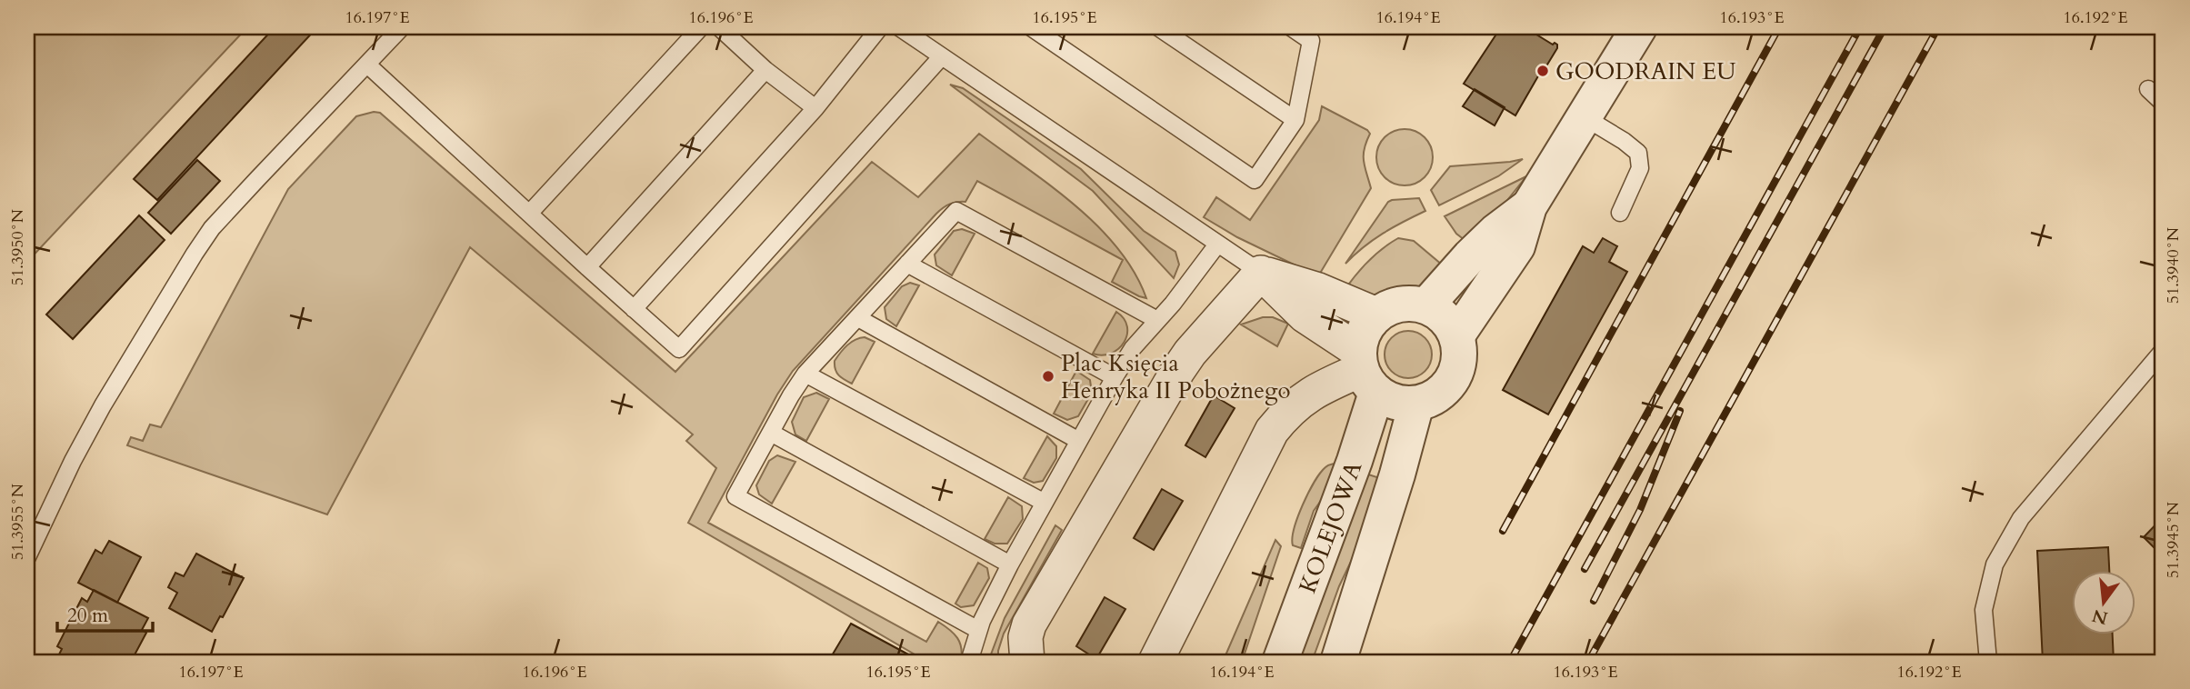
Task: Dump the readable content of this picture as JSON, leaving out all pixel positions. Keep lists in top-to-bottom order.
{
  "streets": {
    "street": ["KOLEJOWA"]
  },
  "places": ["GOODRAIN EU", "Plac Księcia Henryka II Pobożnego"],
  "scale_bar": "20 m",
  "north": "bottom",
  "coordinates": [
    "16.197°E",
    "16.196°E",
    "16.195°E",
    "16.194°E",
    "16.193°E",
    "16.192°E",
    "51.3950°N",
    "51.3940°N",
    "51.3955°N",
    "51.3945°N"
  ]
}
